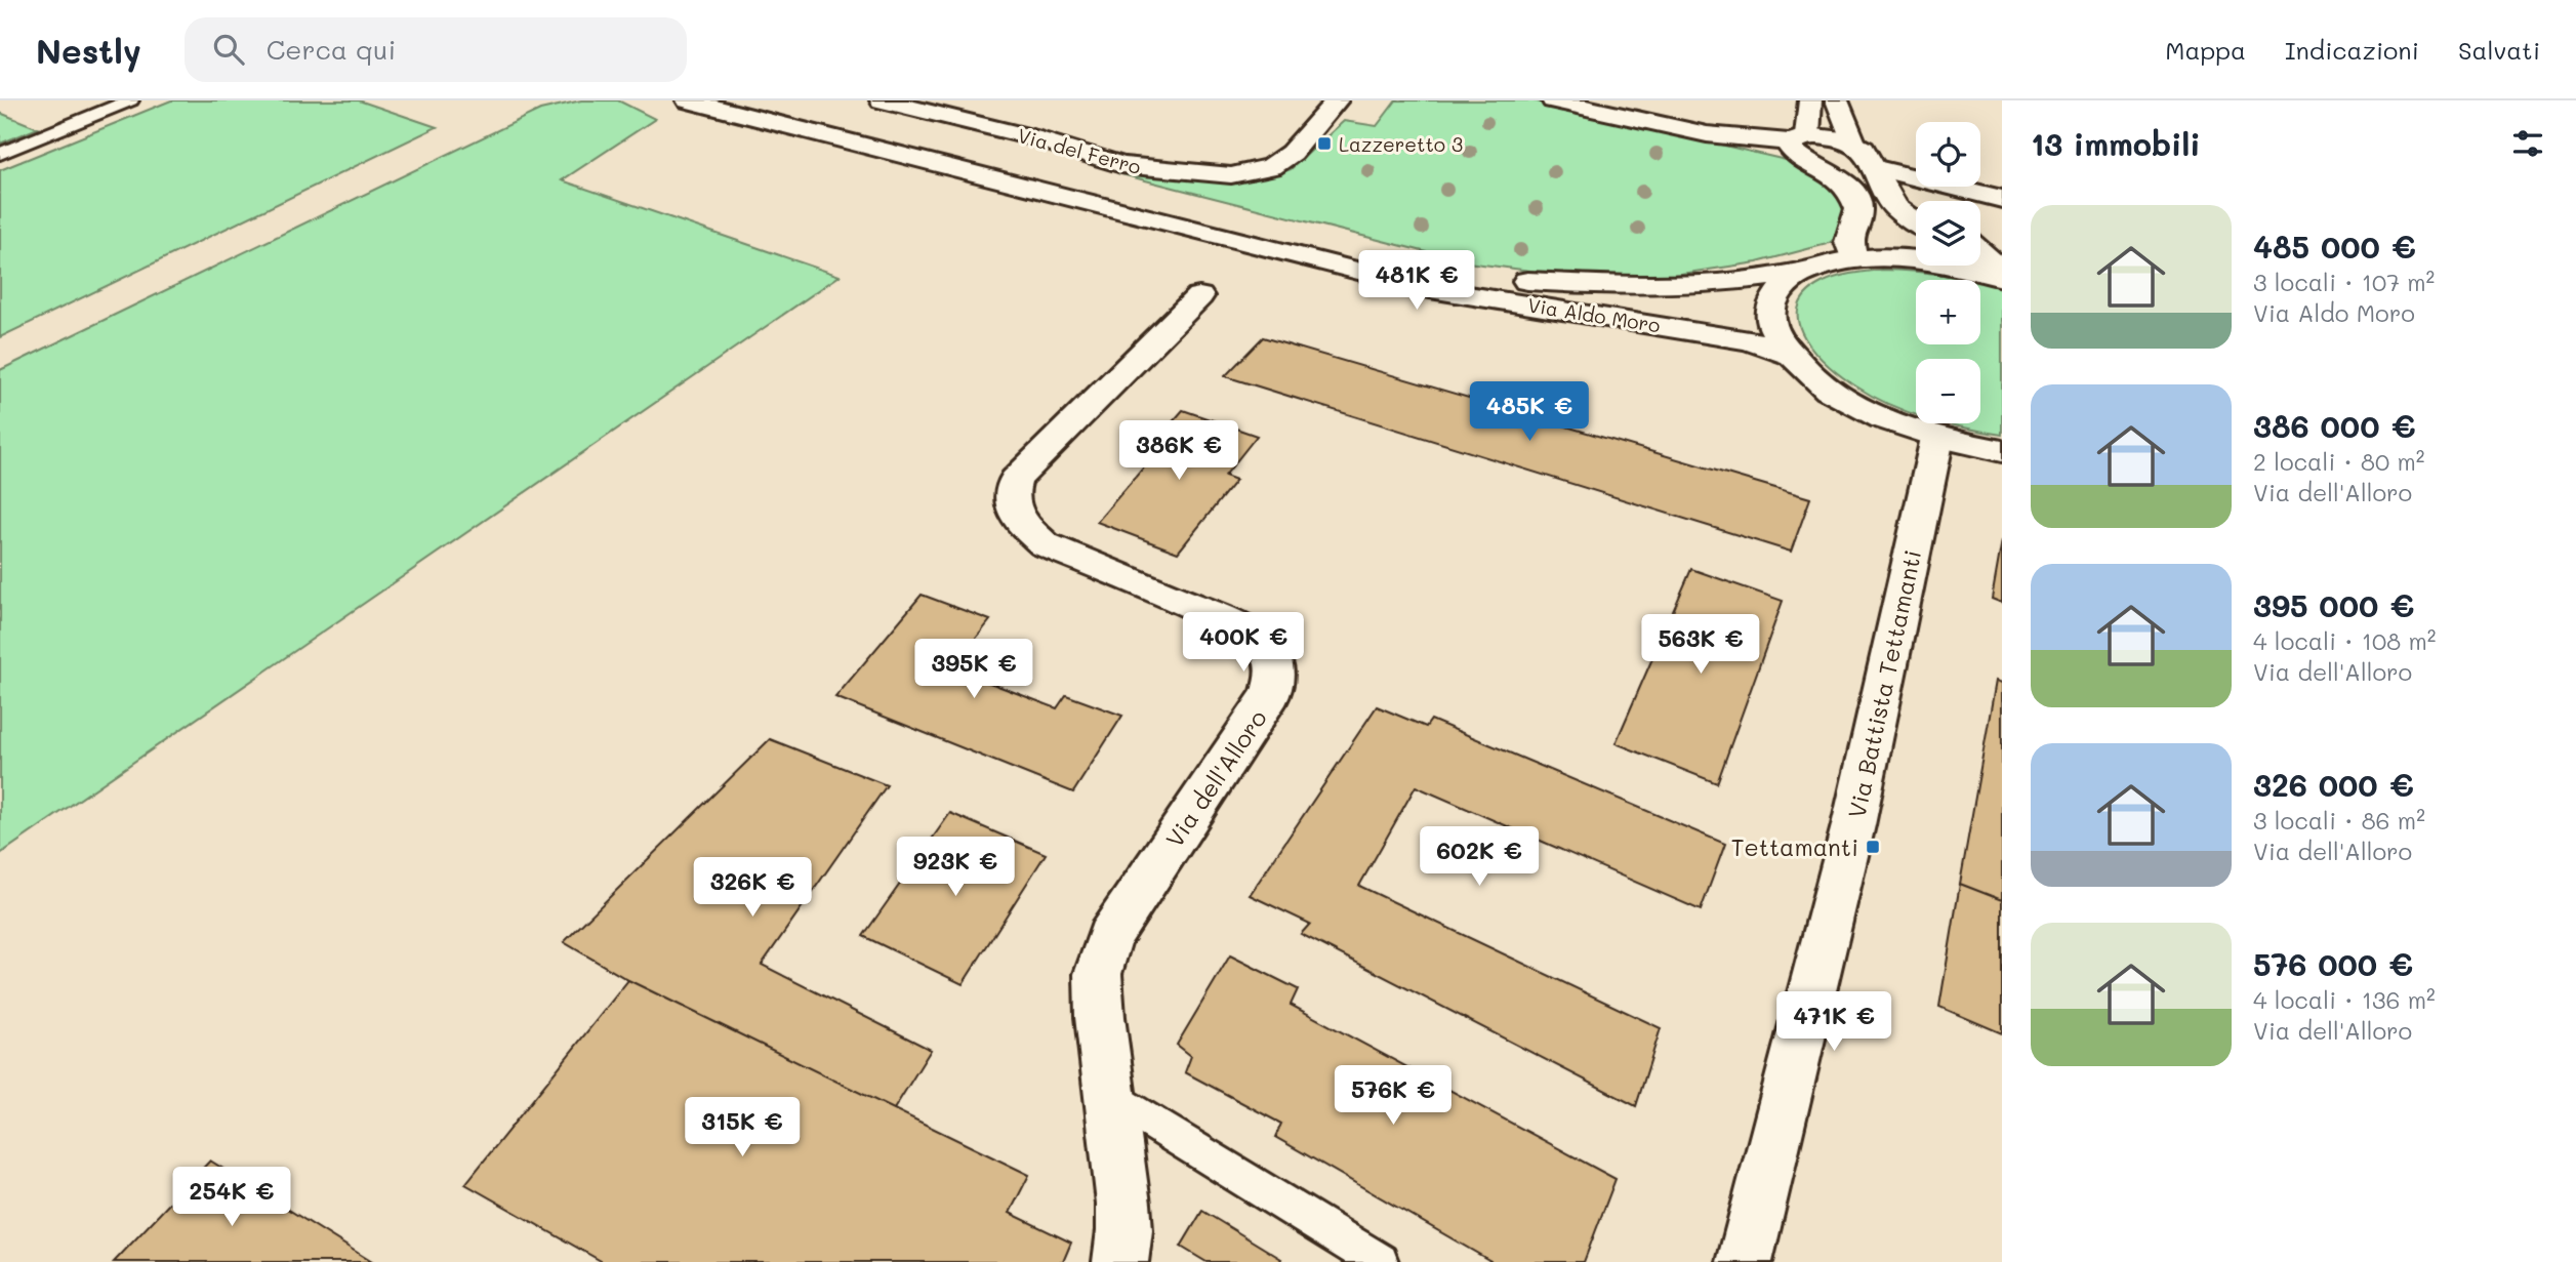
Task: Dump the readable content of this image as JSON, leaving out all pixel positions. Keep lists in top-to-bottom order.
{
  "streets": {
    "street": [
      "Via del Ferro",
      "Via Aldo Moro",
      "Via Battista Tettamanti",
      "Via dell'Alloro"
    ]
  },
  "crossings": [
    ["Via del Ferro", "Via Aldo Moro"],
    ["Via Aldo Moro", "Via Battista Tettamanti"]
  ],
  "places": {
    "transit": ["Lazzeretto 3", "Tettamanti"]
  },
  "page": {
    "header": "Nestly",
    "search": "Cerca qui",
    "nav": ["Mappa", "Indicazioni", "Salvati"],
    "heading": "13 immobili",
    "map_buttons": ["+", "−"],
    "list": [
      {
        "name": "485 000 €",
        "note": "3 locali · 107 m² · Via Aldo Moro"
      },
      {
        "name": "386 000 €",
        "note": "2 locali · 80 m² · Via dell'Alloro"
      },
      {
        "name": "395 000 €",
        "note": "4 locali · 108 m² · Via dell'Alloro"
      },
      {
        "name": "326 000 €",
        "note": "3 locali · 86 m² · Via dell'Alloro"
      },
      {
        "name": "576 000 €",
        "note": "4 locali · 136 m² · Via dell'Alloro"
      }
    ],
    "price": [
      "481K €",
      "485K €",
      "386K €",
      "400K €",
      "563K €",
      "395K €",
      "602K €",
      "923K €",
      "326K €",
      "471K €",
      "576K €",
      "315K €",
      "254K €"
    ]
  }
}
